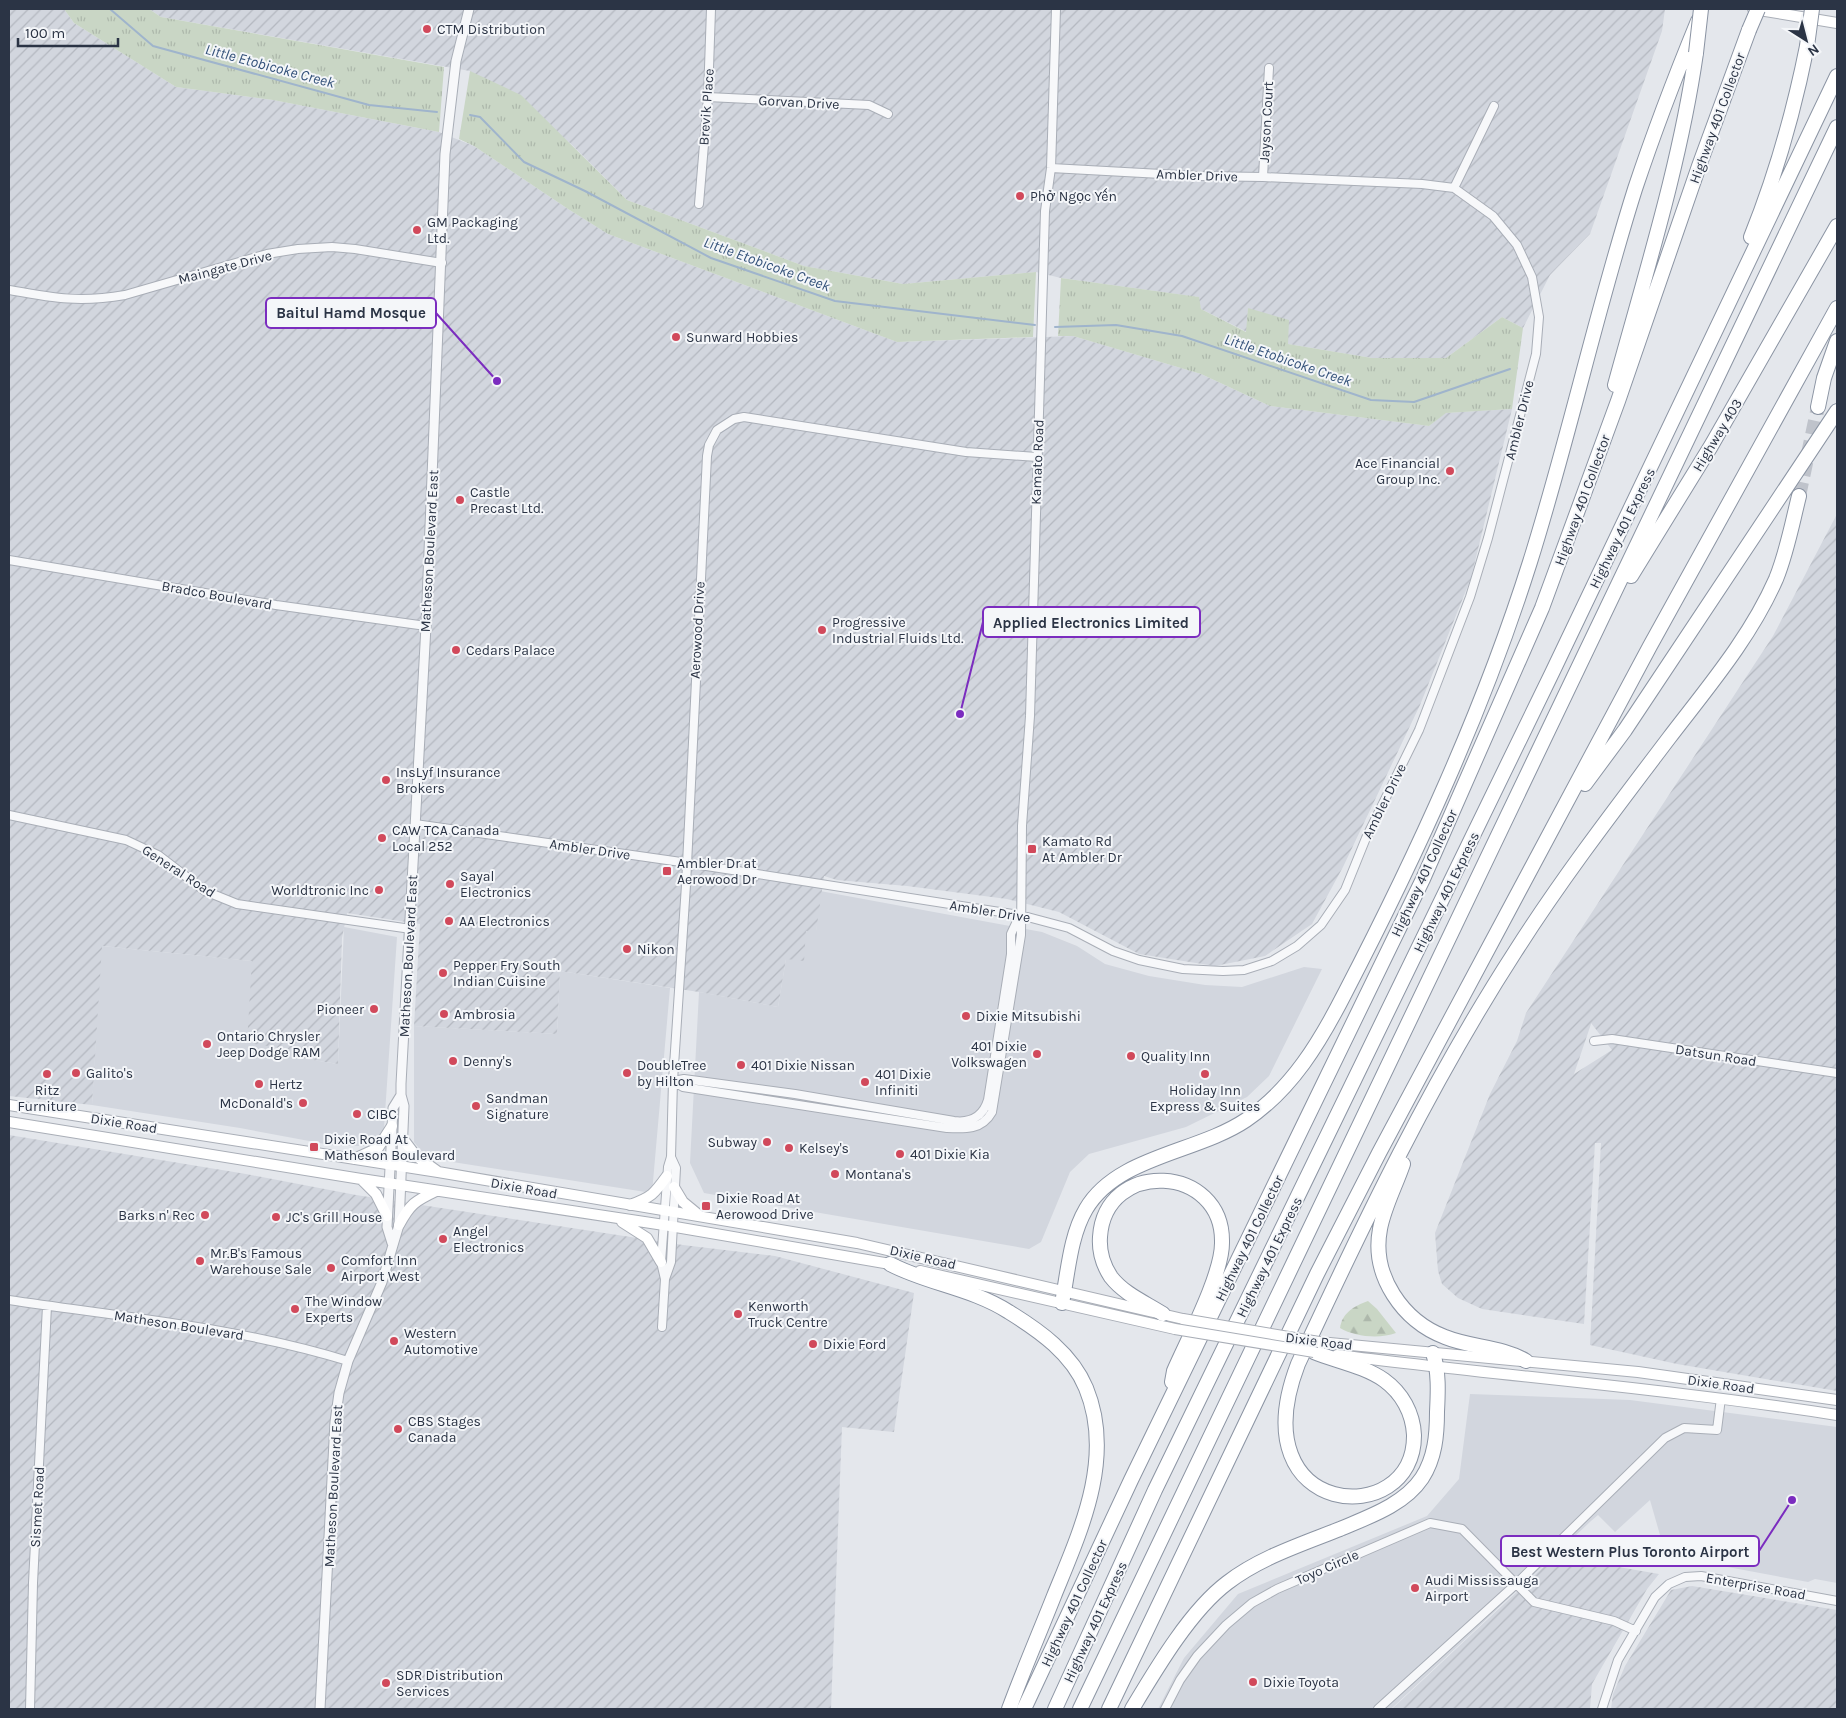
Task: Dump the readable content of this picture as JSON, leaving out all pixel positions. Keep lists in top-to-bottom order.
{
  "streets": {
    "highway": ["Highway 401 Collector", "Highway 403", "Highway 401 Express"],
    "main road": ["Dixie Road"],
    "street": [
      "Gorvan Drive",
      "Brevik Place",
      "Jayson Court",
      "Ambler Drive",
      "Maingate Drive",
      "Kamato Road",
      "Matheson Boulevard East",
      "Bradco Boulevard",
      "Aerowood Drive",
      "General Road",
      "Datsun Road",
      "Matheson Boulevard",
      "Sismet Road",
      "Toyo Circle",
      "Enterprise Road"
    ]
  },
  "crossings": [
    ["Gorvan Drive", "Brevik Place"],
    ["Jayson Court", "Ambler Drive"],
    ["Ambler Drive", "Kamato Road"],
    ["Ambler Drive", "Matheson Boulevard East"],
    ["Ambler Drive", "Aerowood Drive"],
    ["Maingate Drive", "Matheson Boulevard East"],
    ["Highway 403", "Highway 401 Express"],
    ["Kamato Road", "Aerowood Drive"],
    ["Matheson Boulevard East", "Bradco Boulevard"],
    ["Matheson Boulevard East", "General Road"],
    ["Matheson Boulevard East", "Dixie Road"],
    ["Matheson Boulevard East", "Matheson Boulevard"],
    ["Aerowood Drive", "Dixie Road"],
    ["Matheson Boulevard", "Sismet Road"],
    ["Toyo Circle", "Enterprise Road"]
  ],
  "water": ["Little Etobicoke Creek"],
  "places": {
    "other": [
      "CTM Distribution",
      "Phở Ngọc Yến",
      "GM Packaging Ltd.",
      "Sunward Hobbies",
      "Baitul Hamd Mosque",
      "Ace Financial Group Inc.",
      "Castle Precast Ltd.",
      "Progressive Industrial Fluids Ltd.",
      "Cedars Palace",
      "Applied Electronics Limited",
      "InsLyf Insurance Brokers",
      "CAW TCA Canada Local 252",
      "Sayal Electronics",
      "Worldtronic Inc",
      "AA Electronics",
      "Nikon",
      "Pepper Fry South Indian Cuisine",
      "Pioneer",
      "Ambrosia",
      "Dixie Mitsubishi",
      "Ontario Chrysler Jeep Dodge RAM",
      "401 Dixie Volkswagen",
      "Quality Inn",
      "Denny's",
      "401 Dixie Nissan",
      "Galito's",
      "DoubleTree by Hilton",
      "Ritz Furniture",
      "Holiday Inn Express & Suites",
      "401 Dixie Infiniti",
      "Hertz",
      "McDonald's",
      "Sandman Signature",
      "CIBC",
      "Subway",
      "Kelsey's",
      "401 Dixie Kia",
      "Montana's",
      "Barks n' Rec",
      "JC's Grill House",
      "Angel Electronics",
      "Mr.B's Famous Warehouse Sale",
      "Comfort Inn Airport West",
      "The Window Experts",
      "Kenworth Truck Centre",
      "Western Automotive",
      "Dixie Ford",
      "CBS Stages Canada",
      "Best Western Plus Toronto Airport",
      "Audi Mississauga Airport",
      "Dixie Toyota",
      "SDR Distribution Services"
    ],
    "transit": [
      "Kamato Rd At Ambler Dr",
      "Ambler Dr at Aerowood Dr",
      "Dixie Road At Matheson Boulevard",
      "Dixie Road At Aerowood Drive"
    ]
  },
  "scale_bar": "100 m",
  "north": "bottom right"
}
